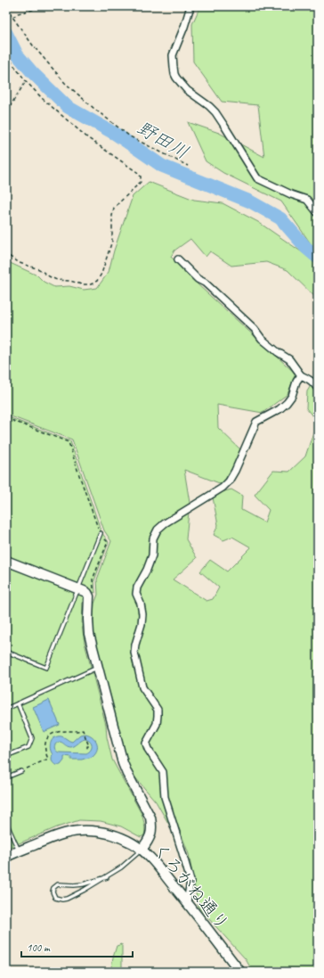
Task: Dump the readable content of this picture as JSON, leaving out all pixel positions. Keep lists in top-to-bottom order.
{
  "streets": {
    "street": ["くろがね通り"]
  },
  "water": ["野田川"],
  "scale_bar": "100 m"
}
